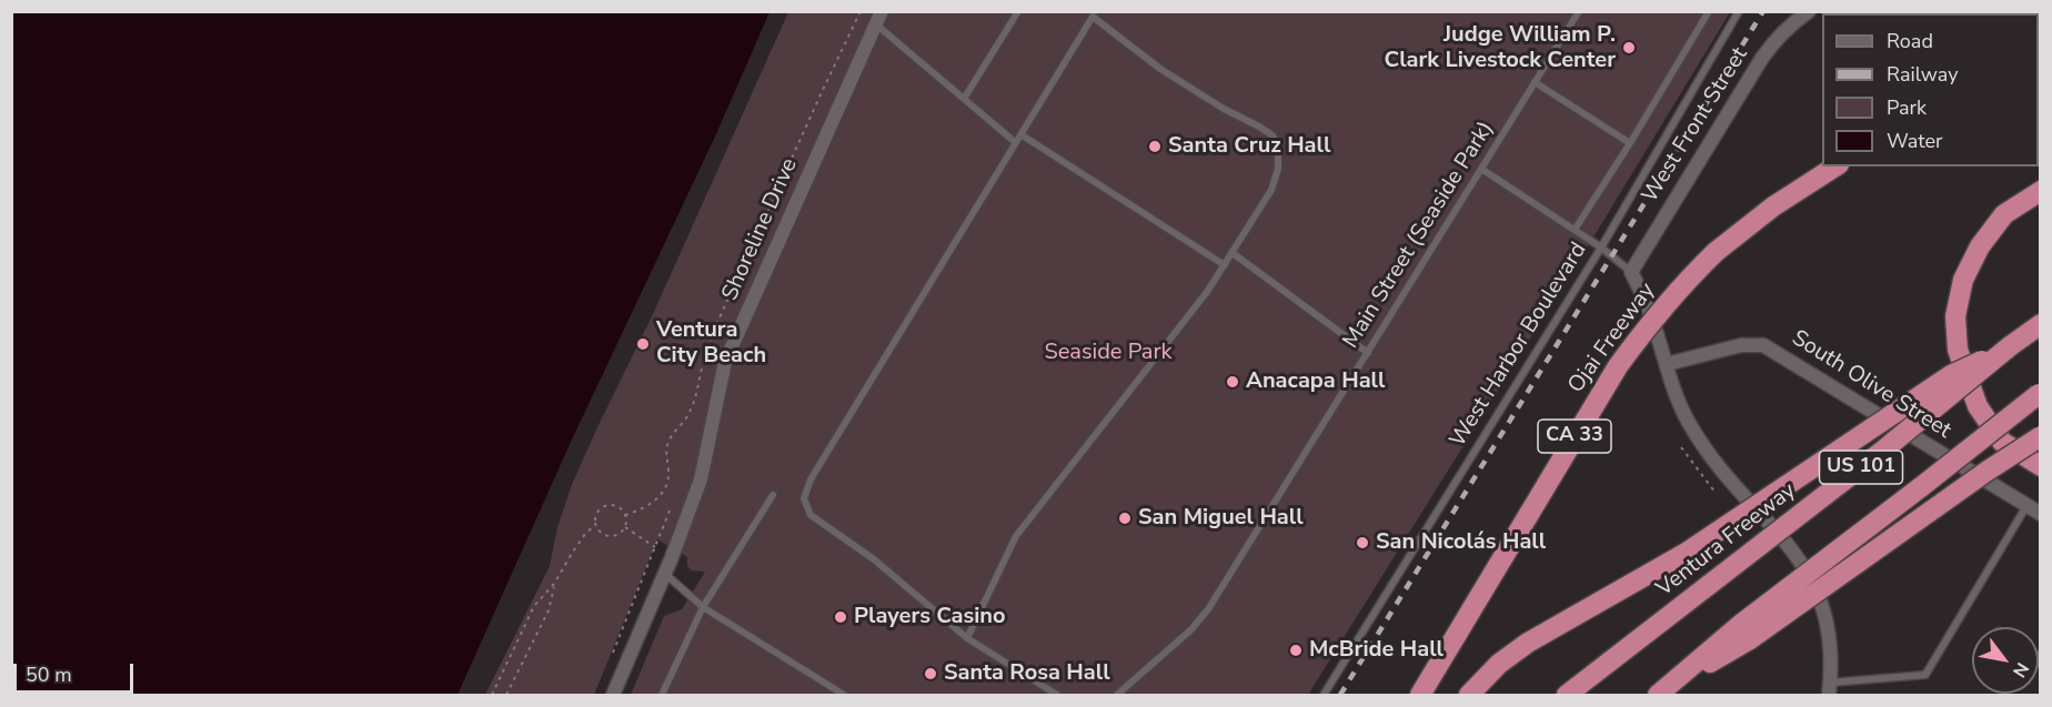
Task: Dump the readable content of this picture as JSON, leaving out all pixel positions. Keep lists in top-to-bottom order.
{
  "streets": {
    "highway": [
      "Ojai Freeway",
      "CA 33",
      "US 101",
      "Ventura Freeway"
    ],
    "street": ["West Front Street", "Shoreline Drive", "South Olive Street"],
    "lane": ["Main Street (Seaside Park)", "West Harbor Boulevard"]
  },
  "parks": ["Seaside Park"],
  "places": [
    "Judge William P. Clark Livestock Center",
    "Santa Cruz Hall",
    "Ventura City Beach",
    "Anacapa Hall",
    "San Miguel Hall",
    "San Nicolás Hall",
    "Players Casino",
    "McBride Hall",
    "Santa Rosa Hall"
  ],
  "legend": [
    "Road",
    "Railway",
    "Park",
    "Water"
  ],
  "scale_bar": "50 m",
  "north": "bottom right"
}
